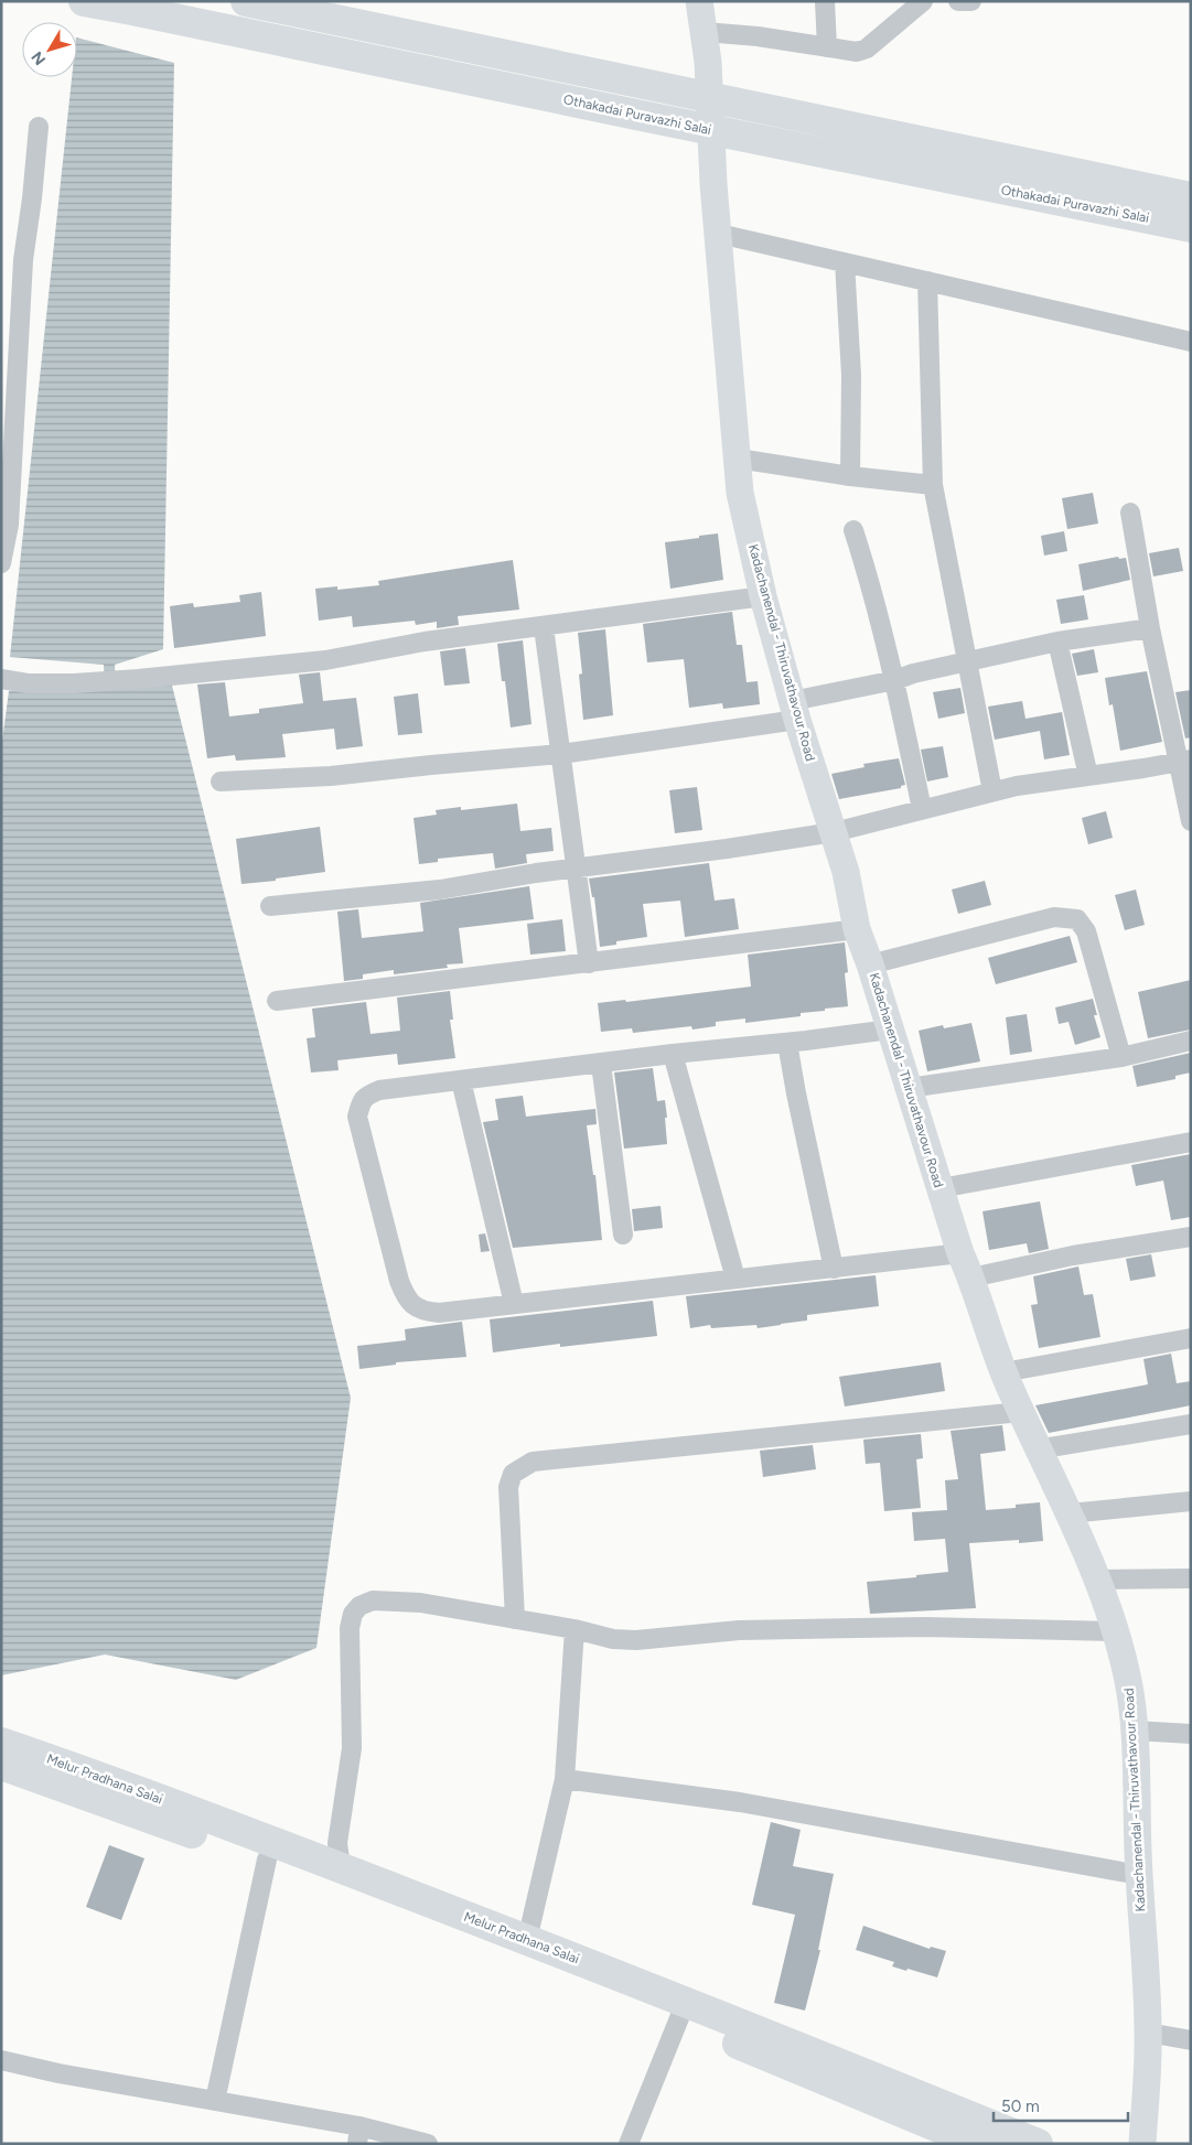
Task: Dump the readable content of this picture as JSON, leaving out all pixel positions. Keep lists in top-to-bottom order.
{
  "streets": {
    "main road": ["Othakadai Puravazhi Salai", "Kadachanendal - Thiruvathavour Road", "Melur Pradhana Salai"]
  },
  "scale_bar": "50 m",
  "north": "bottom left"
}
